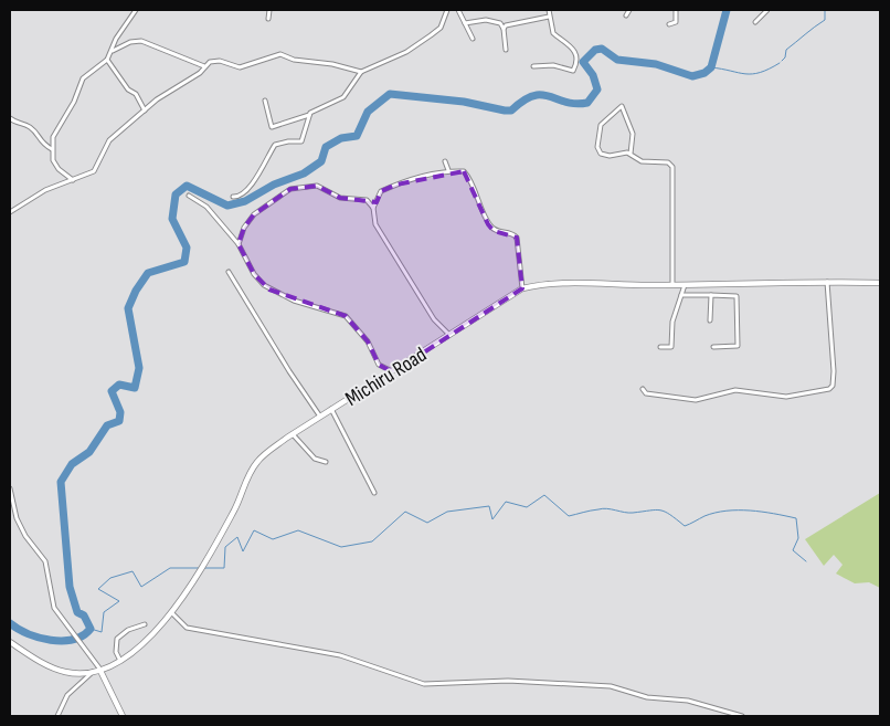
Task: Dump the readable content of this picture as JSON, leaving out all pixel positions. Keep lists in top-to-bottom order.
{
  "streets": {
    "street": ["Michiru Road"]
  }
}
